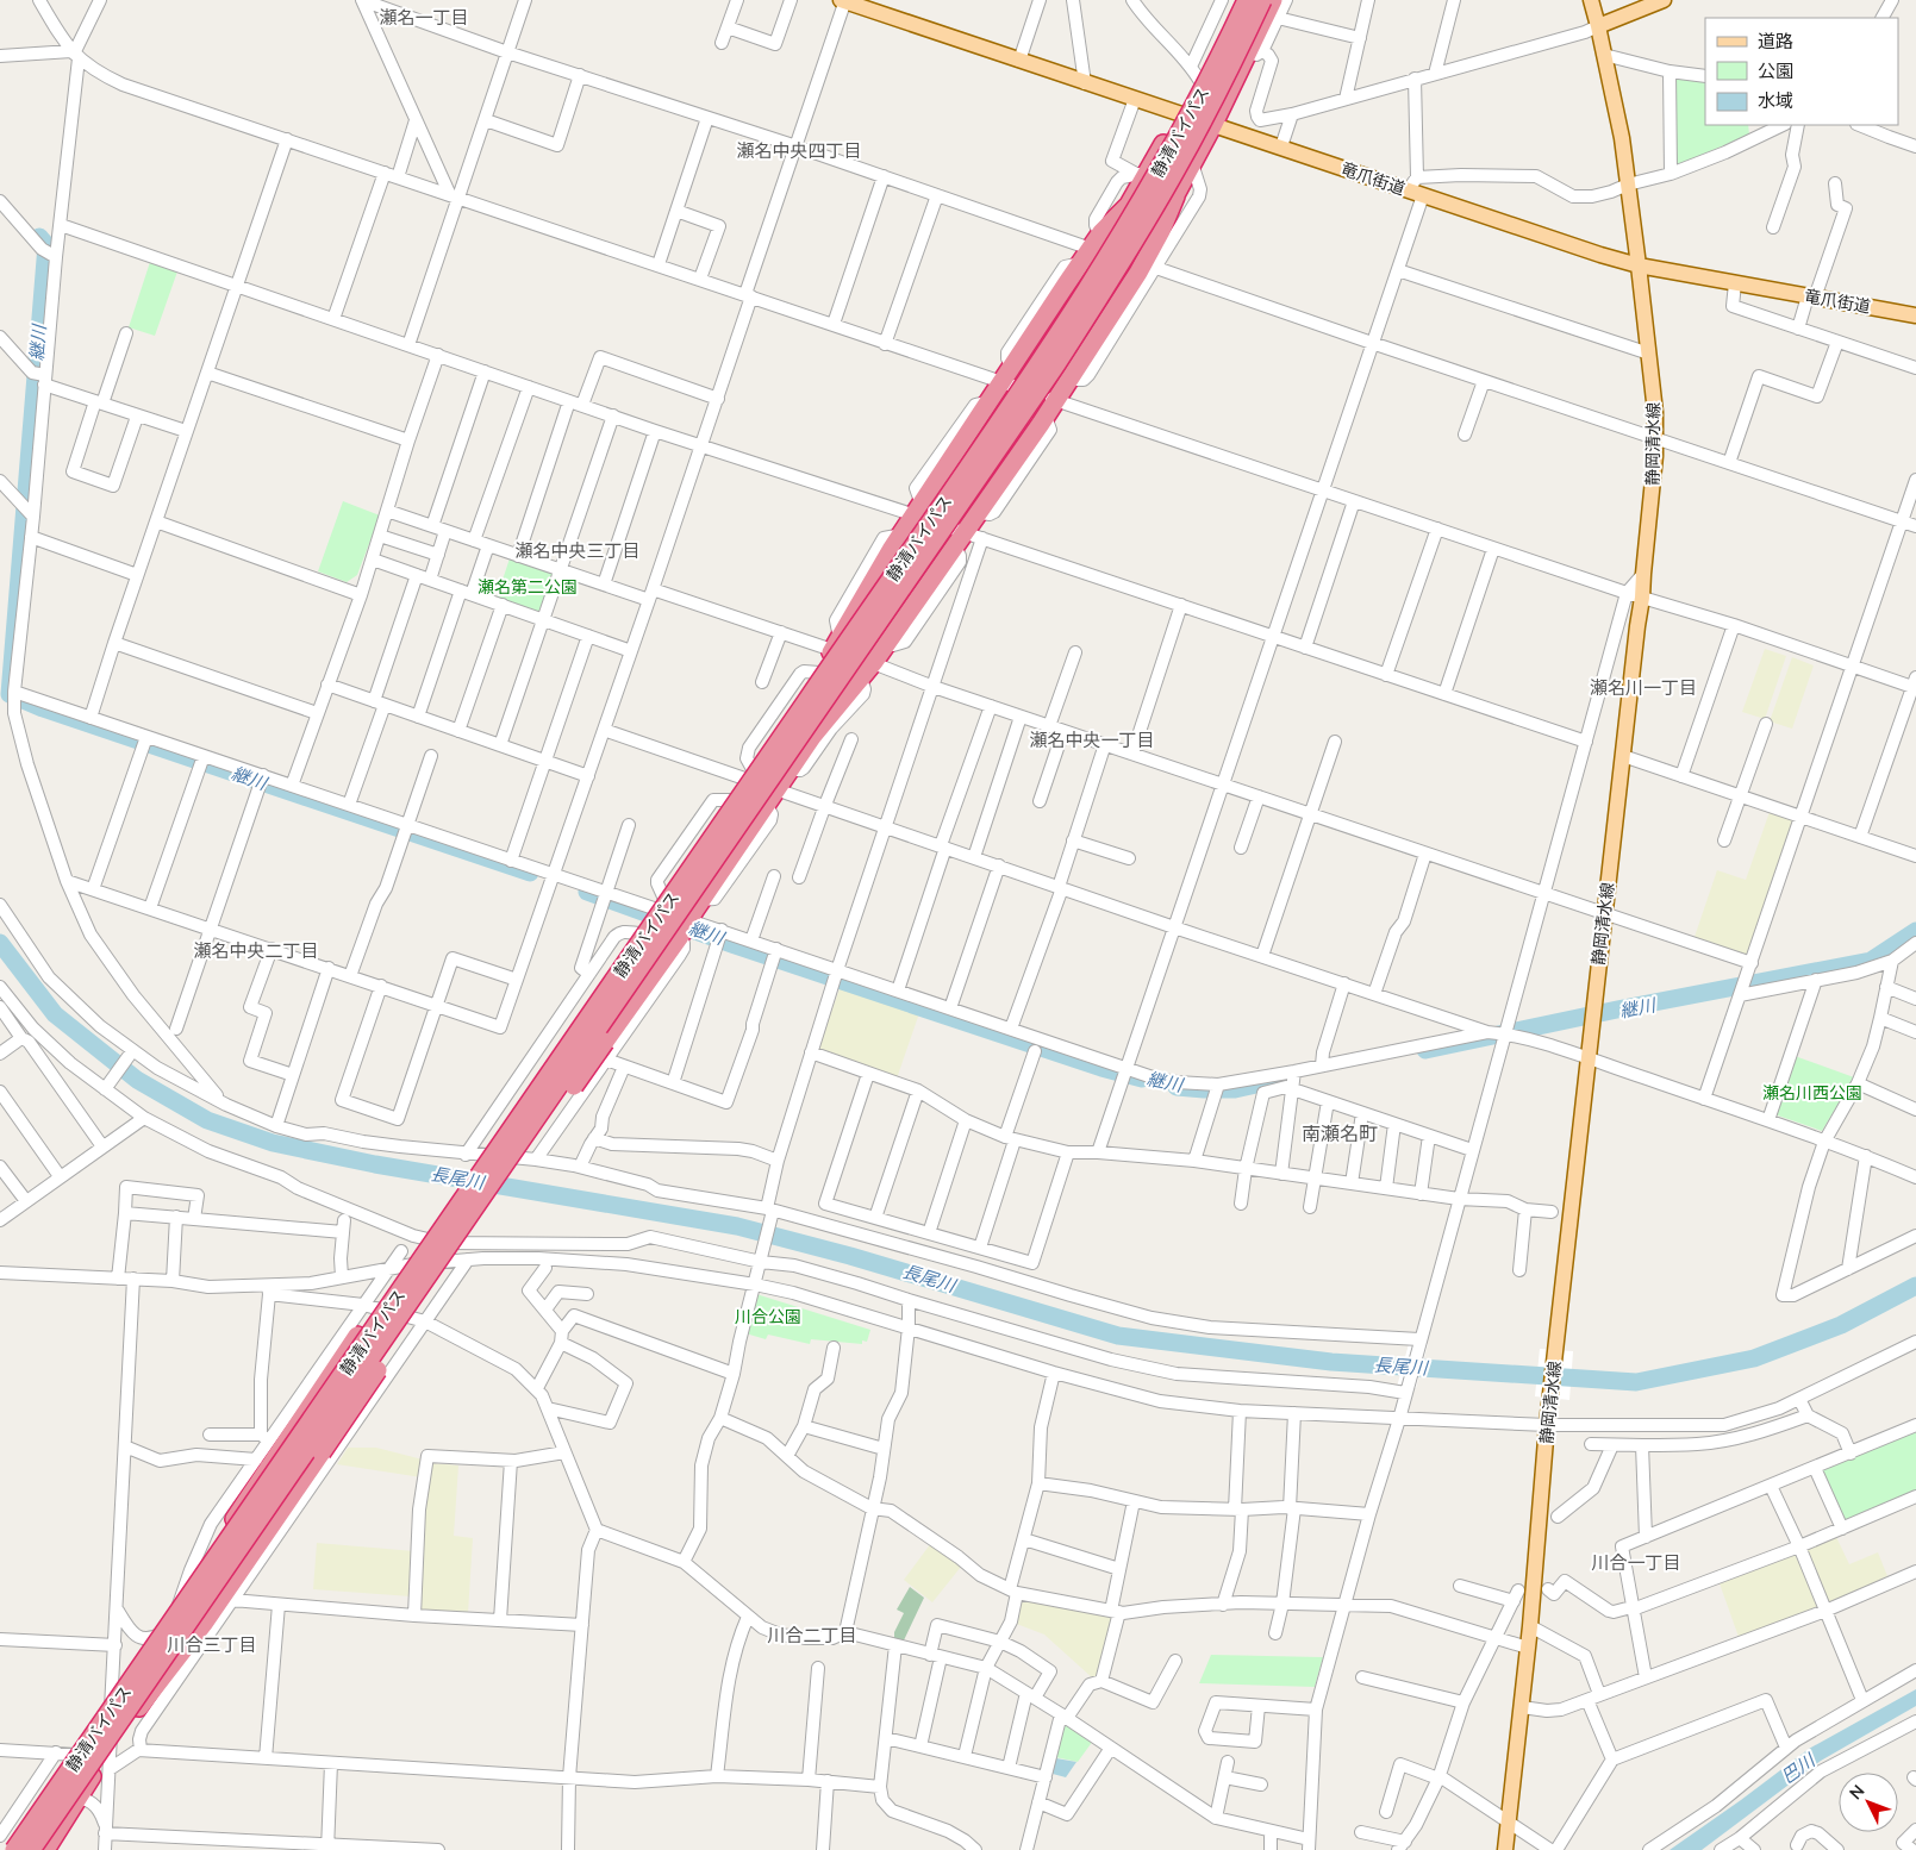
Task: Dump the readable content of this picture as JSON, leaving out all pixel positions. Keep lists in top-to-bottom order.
{
  "streets": {
    "highway": ["静清バイパス"],
    "main road": ["竜爪街道", "静岡清水線"]
  },
  "crossings": [
    ["竜爪街道", "静岡清水線"]
  ],
  "districts": [
    "瀬名一丁目",
    "瀬名中央四丁目",
    "瀬名中央三丁目",
    "瀬名川一丁目",
    "瀬名中央一丁目",
    "瀬名中央二丁目",
    "南瀬名町",
    "川合一丁目",
    "川合二丁目",
    "川合三丁目"
  ],
  "water": ["継川", "長尾川", "巴川"],
  "parks": ["瀬名第二公園", "瀬名川西公園", "川合公園"],
  "legend": ["道路", "公園", "水域"],
  "north": "top left"
}
